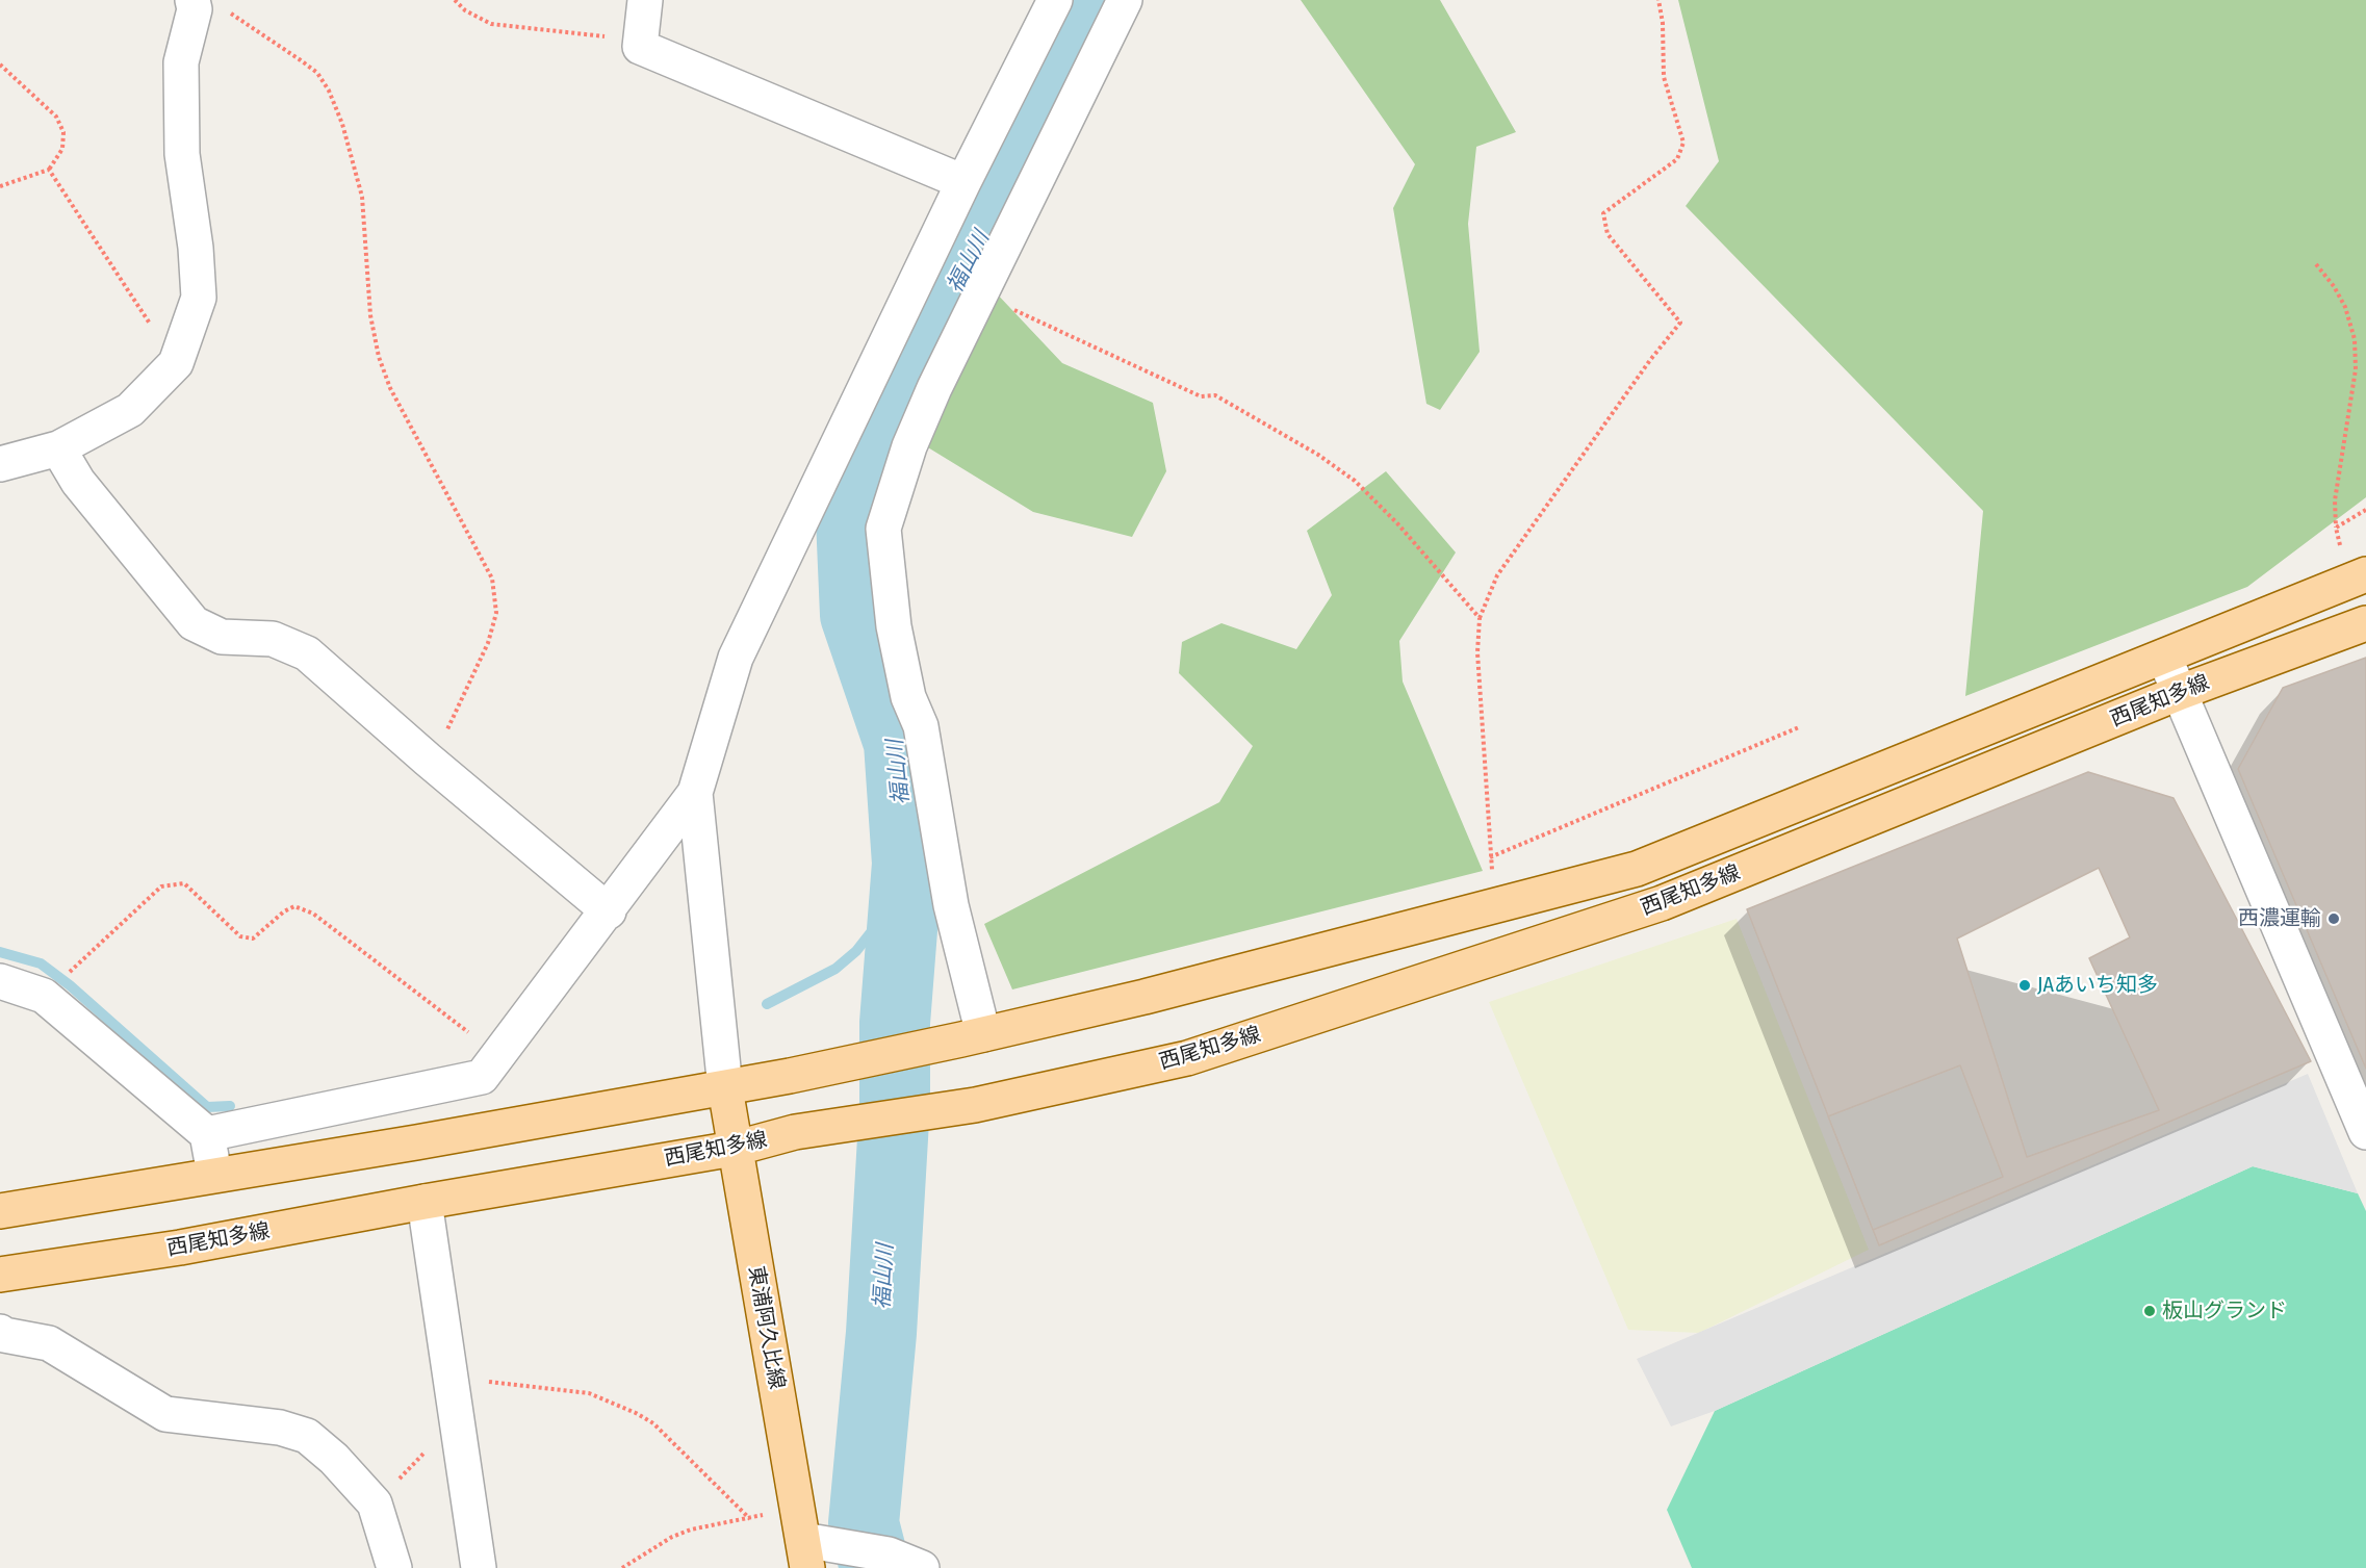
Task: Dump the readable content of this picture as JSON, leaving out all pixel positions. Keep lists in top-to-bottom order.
{
  "streets": {
    "main road": ["西尾知多線", "東浦阿久比線"]
  },
  "crossings": [
    ["西尾知多線", "東浦阿久比線"]
  ],
  "water": ["福山川"],
  "places": ["西濃運輸", "JAあいち知多", "板山グランド"]
}
